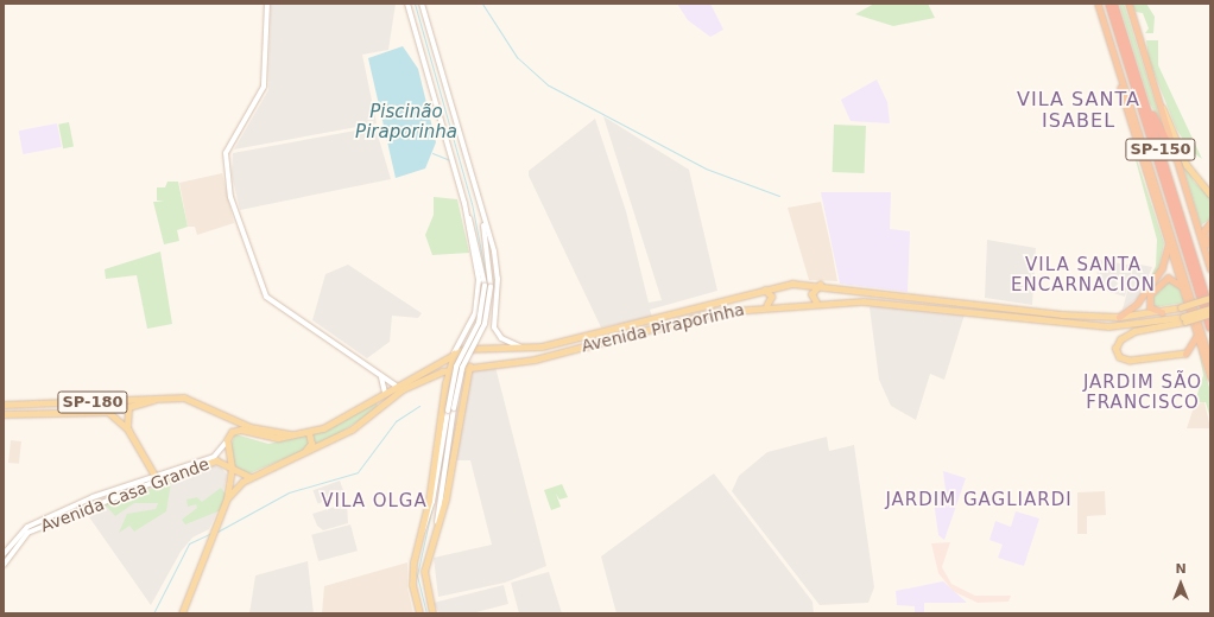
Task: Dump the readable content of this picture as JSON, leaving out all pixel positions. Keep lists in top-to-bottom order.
{
  "streets": {
    "highway": ["SP-150"],
    "main road": ["Avenida Piraporinha", "SP-180", "Avenida Casa Grande"]
  },
  "crossings": [
    ["Avenida Piraporinha", "Avenida Casa Grande"],
    ["SP-180", "Avenida Casa Grande"]
  ],
  "districts": [
    "VILA SANTA ISABEL",
    "VILA SANTA ENCARNACION",
    "JARDIM SÃO FRANCISCO",
    "JARDIM GAGLIARDI",
    "VILA OLGA"
  ],
  "water": ["Piscinão Piraporinha"],
  "north": "top"
}
